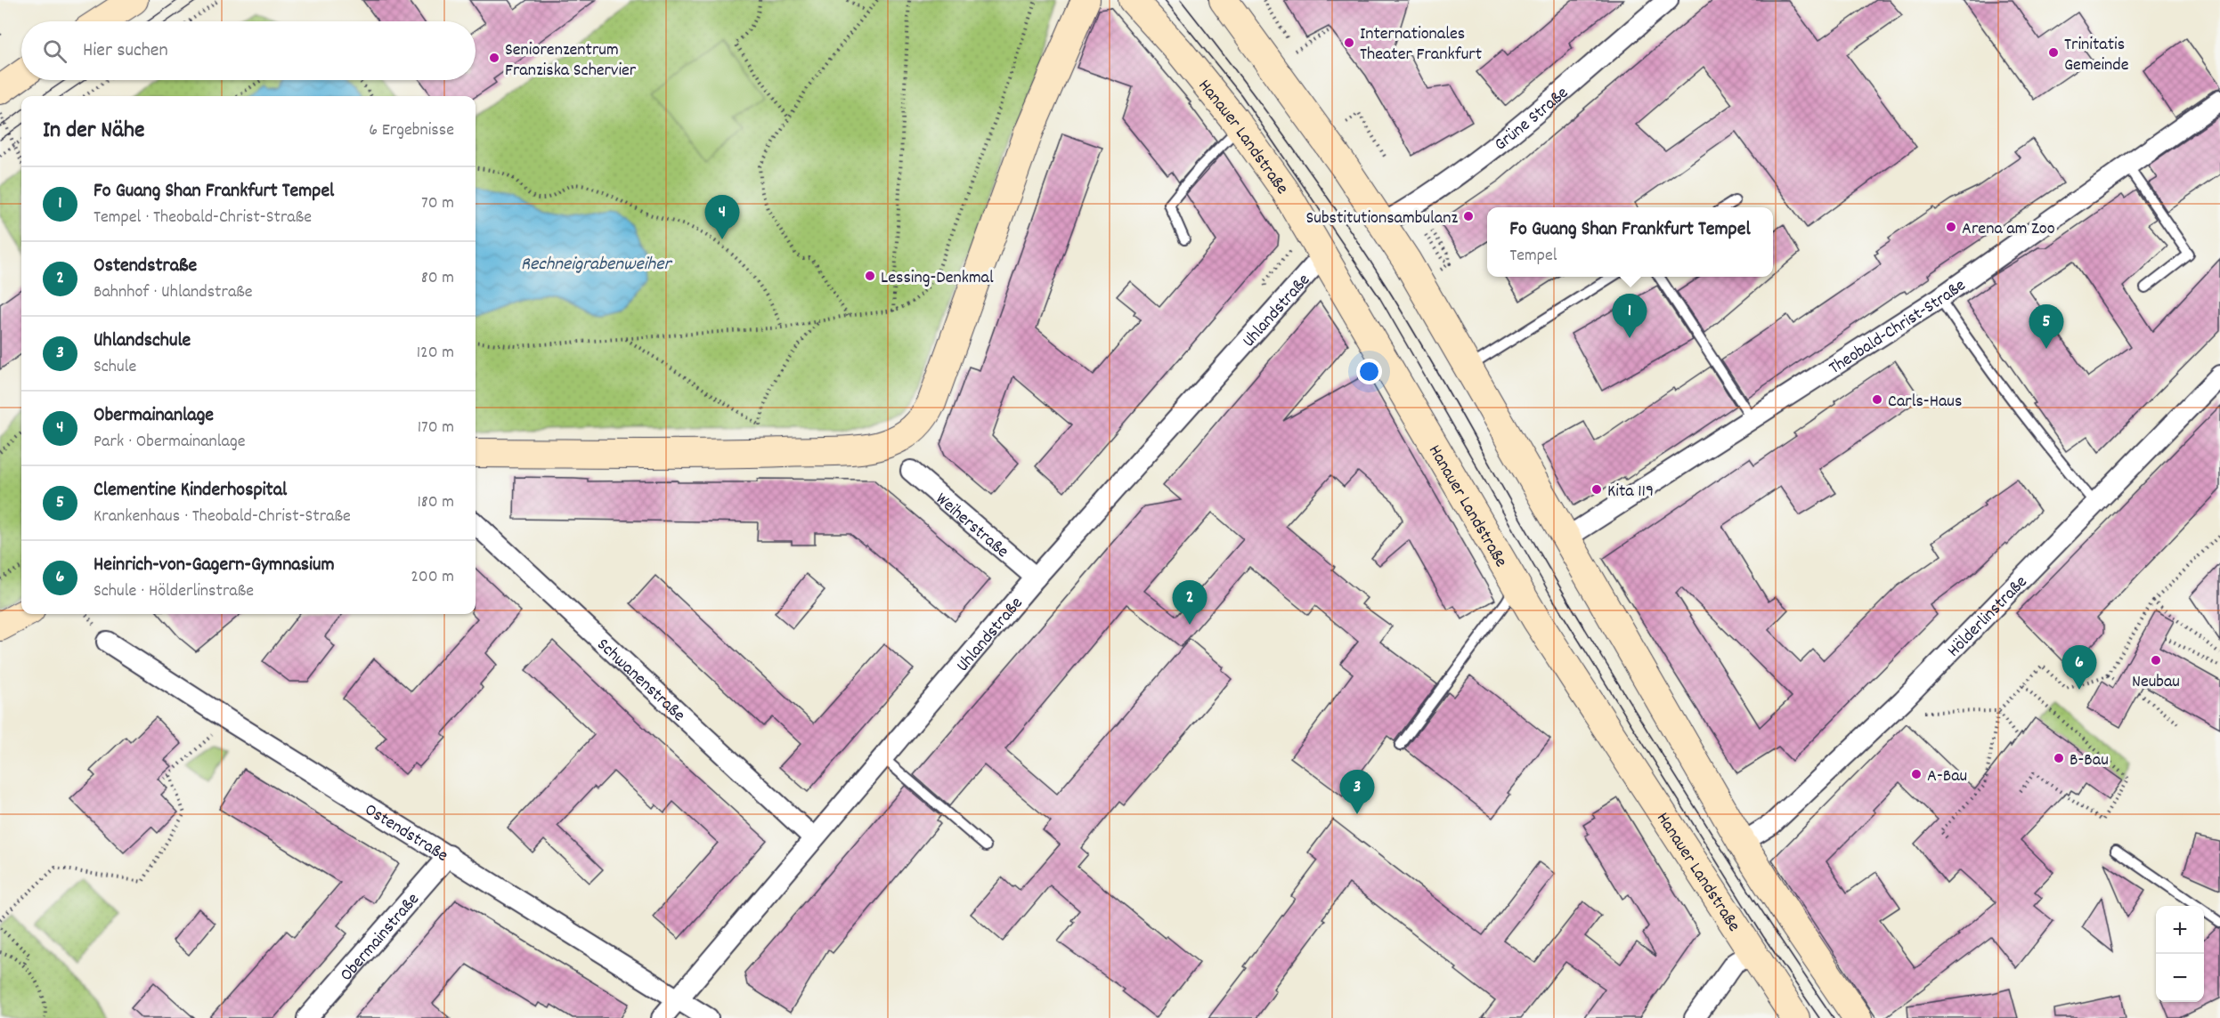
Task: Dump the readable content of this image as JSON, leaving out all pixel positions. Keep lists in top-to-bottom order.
{
  "streets": {
    "main road": ["Hanauer Landstraße"],
    "street": [
      "Grüne Straße",
      "Uhlandstraße",
      "Theobald-Christ-Straße",
      "Weiherstraße",
      "Hölderlinstraße",
      "Schwanenstraße",
      "Ostendstraße",
      "Obermainstraße"
    ]
  },
  "crossings": [
    ["Hanauer Landstraße", "Uhlandstraße"],
    ["Uhlandstraße", "Weiherstraße"],
    ["Uhlandstraße", "Schwanenstraße"],
    ["Uhlandstraße", "Ostendstraße"],
    ["Ostendstraße", "Obermainstraße"]
  ],
  "water": ["Rechneigrabenweiher"],
  "places": [
    "Internationales Theater Frankfurt",
    "Trinitatis Gemeinde",
    "Seniorenzentrum Franziska Schervier",
    "Substitutionsambulanz",
    "Arena am Zoo",
    "Lessing-Denkmal",
    "Carls-Haus",
    "Kita 119",
    "Neubau",
    "B-Bau",
    "A-Bau"
  ],
  "page": {
    "search": "Hier suchen",
    "heading": ["In der Nähe", "6 Ergebnisse"],
    "list": [
      {
        "mark": "1",
        "name": "Fo Guang Shan Frankfurt Tempel",
        "note": "Tempel · Theobald-Christ-Straße",
        "value": "70 m"
      },
      {
        "mark": "2",
        "name": "Ostendstraße",
        "note": "Bahnhof · Uhlandstraße",
        "value": "80 m"
      },
      {
        "mark": "3",
        "name": "Uhlandschule",
        "note": "Schule",
        "value": "120 m"
      },
      {
        "mark": "4",
        "name": "Obermainanlage",
        "note": "Park · Obermainanlage",
        "value": "170 m"
      },
      {
        "mark": "5",
        "name": "Clementine Kinderhospital",
        "note": "Krankenhaus · Theobald-Christ-Straße",
        "value": "180 m"
      },
      {
        "mark": "6",
        "name": "Heinrich-von-Gagern-Gymnasium",
        "note": "Schule · Hölderlinstraße",
        "value": "200 m"
      }
    ],
    "pins": [
      "4",
      "1",
      "5",
      "2",
      "6",
      "3"
    ],
    "popup": ["Fo Guang Shan Frankfurt Tempel", "Tempel"],
    "map_buttons": ["+", "−"]
  }
}
